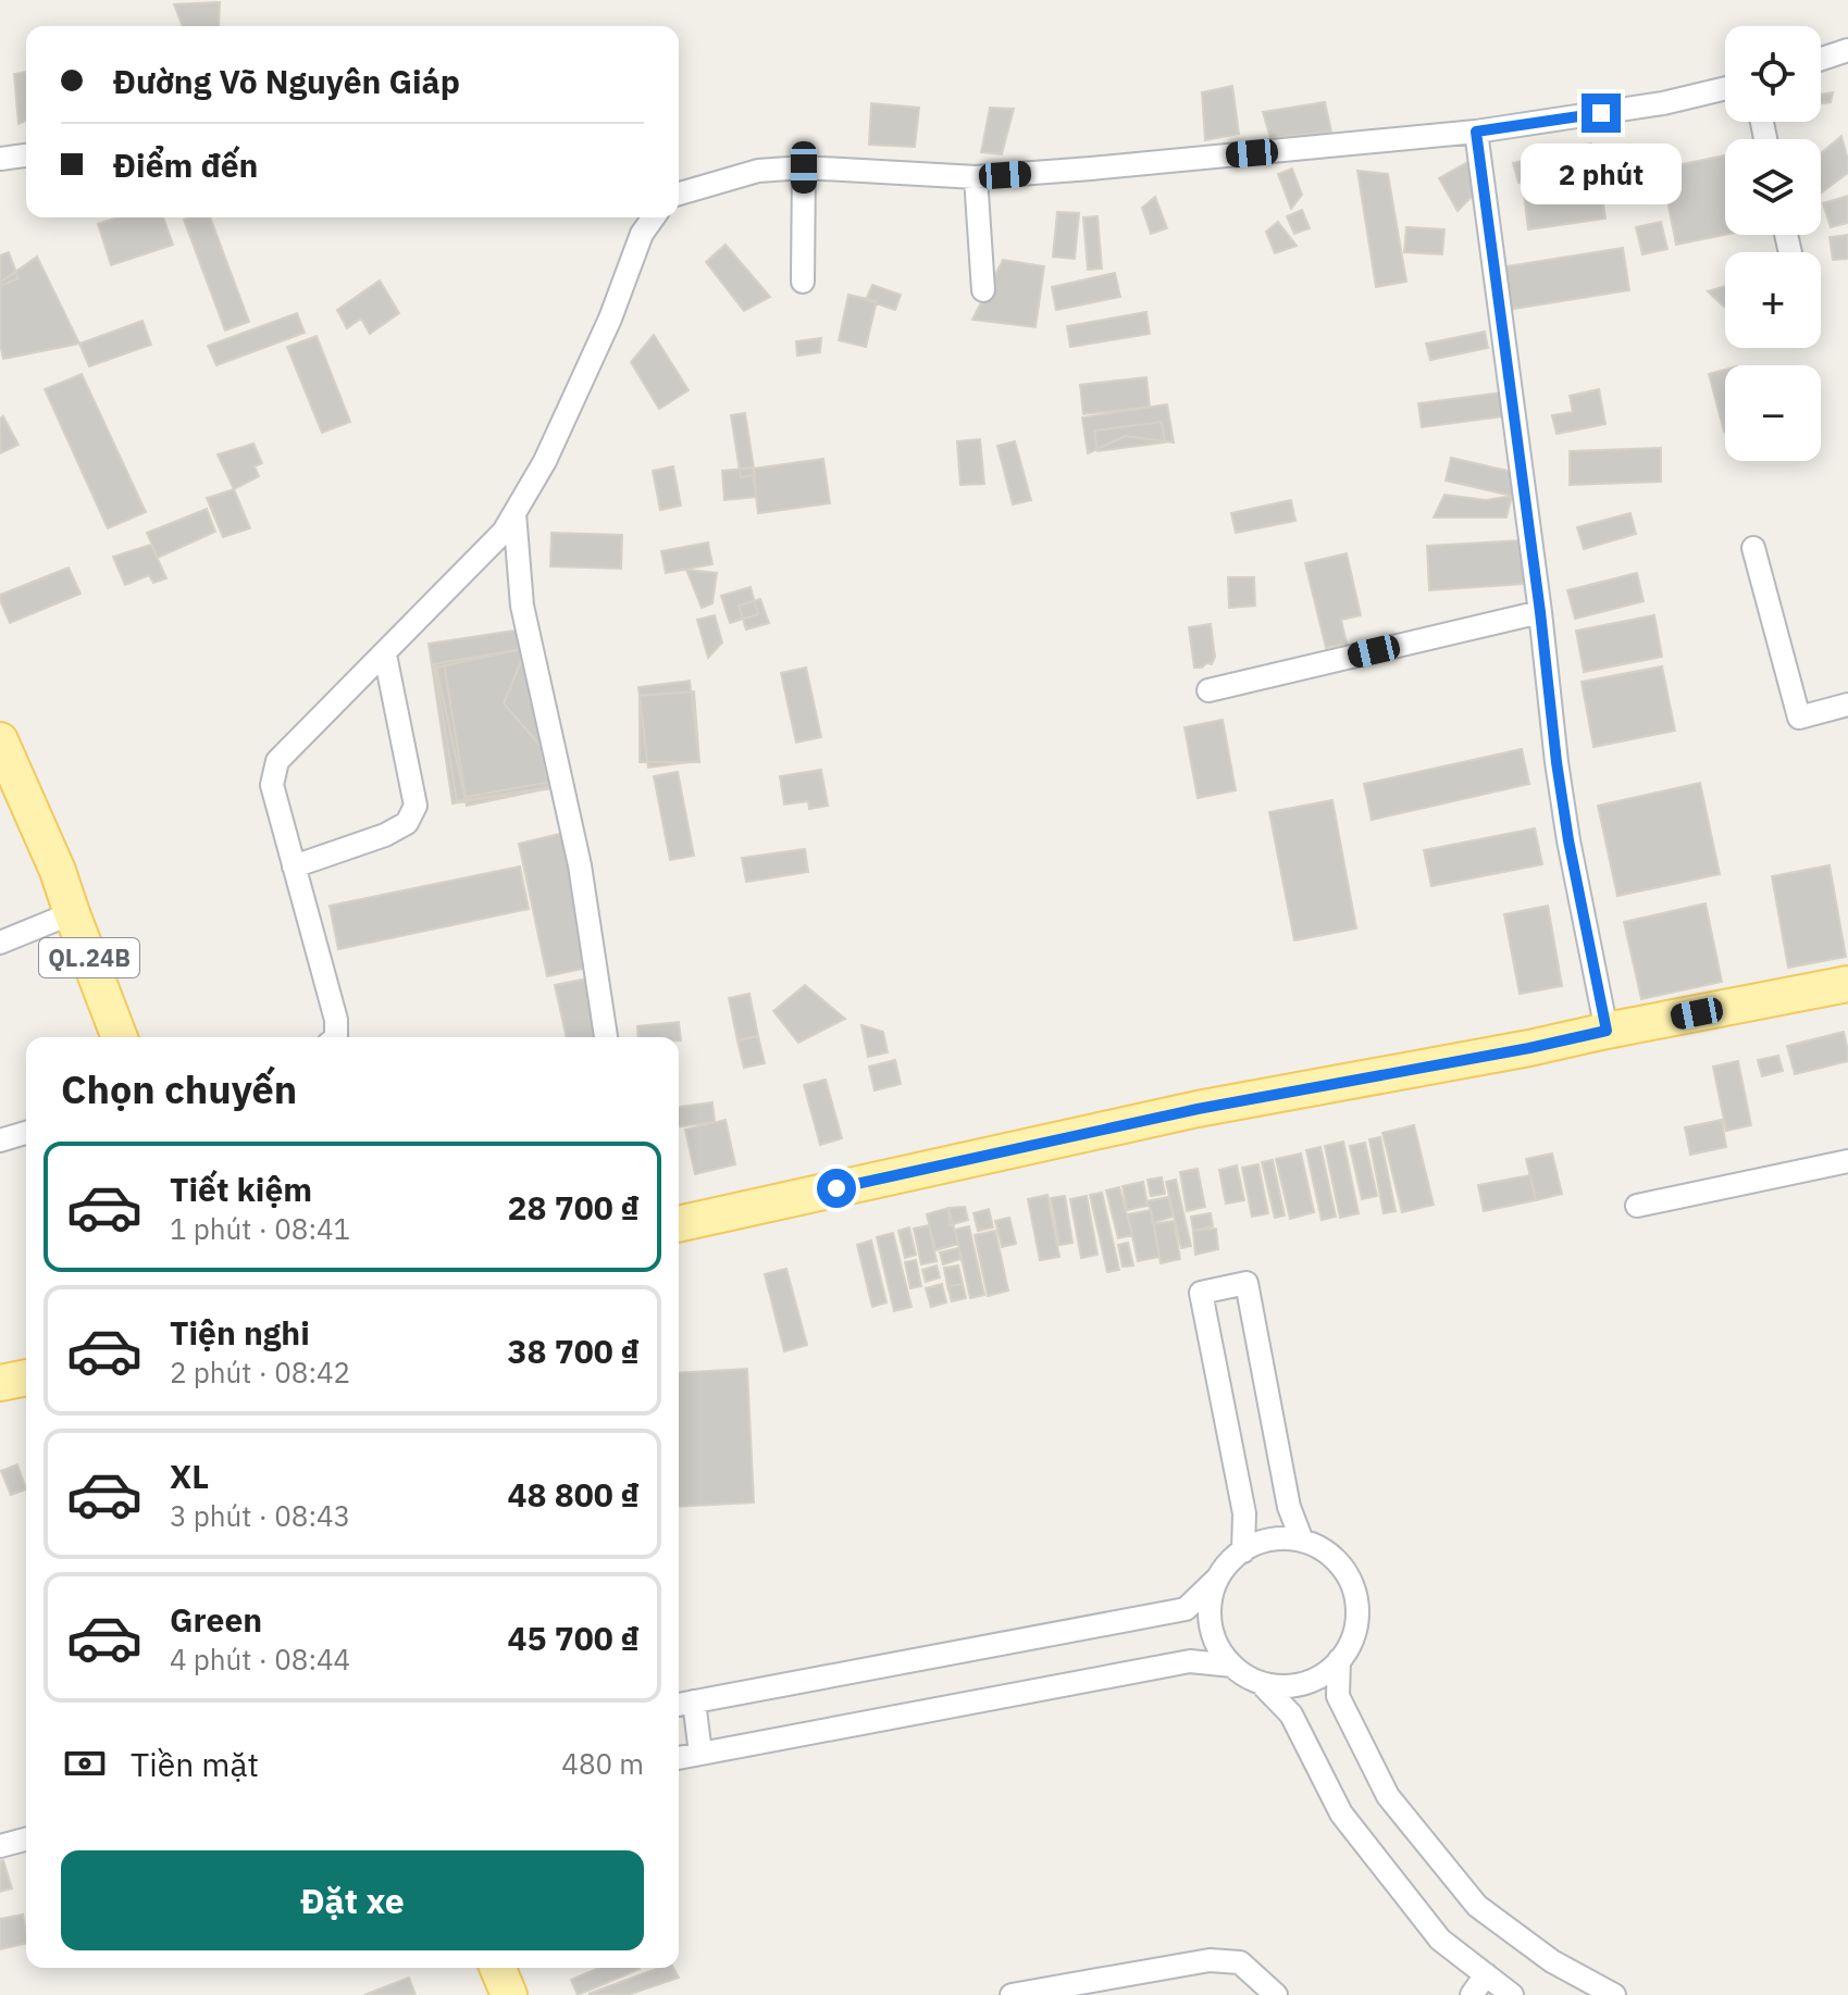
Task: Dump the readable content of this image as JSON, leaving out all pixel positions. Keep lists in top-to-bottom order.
{
  "streets": {
    "main road": ["QL.24B"]
  },
  "page": {
    "map_buttons": ["+", "−"],
    "banner": ["Đường Võ Nguyên Giáp", "Điểm đến"],
    "bubble": "2 phút",
    "heading": "Chọn chuyến",
    "list": [
      {
        "name": "Tiết kiệm",
        "note": "1 phút · 08:41",
        "value": "28 700 ₫"
      },
      {
        "name": "Tiện nghi",
        "note": "2 phút · 08:42",
        "value": "38 700 ₫"
      },
      {
        "name": "XL",
        "note": "3 phút · 08:43",
        "value": "48 800 ₫"
      },
      {
        "name": "Green",
        "note": "4 phút · 08:44",
        "value": "45 700 ₫"
      }
    ],
    "pay": ["Tiền mặt", "480 m"],
    "buttons": "Đặt xe"
  }
}
